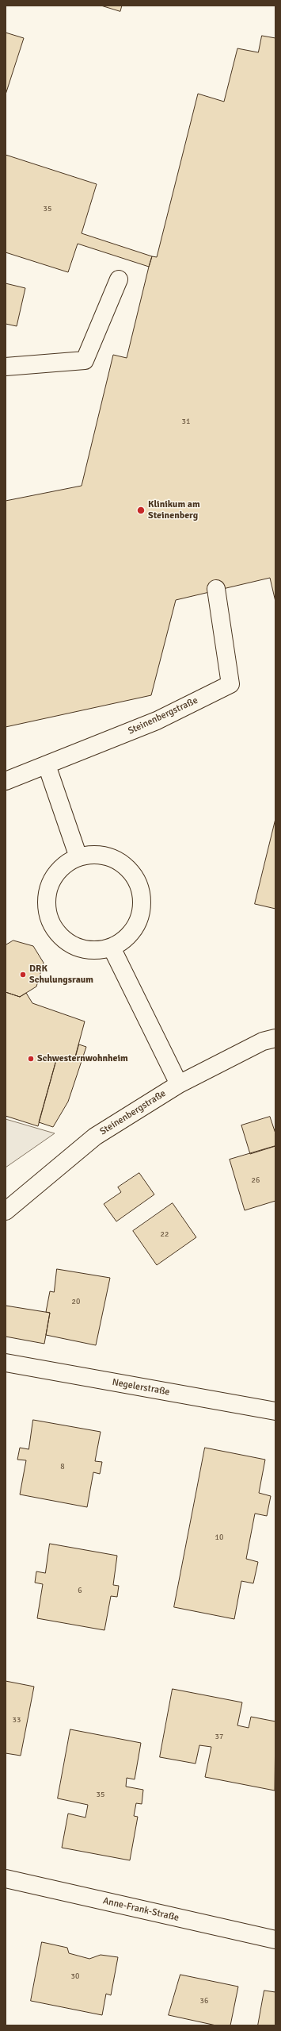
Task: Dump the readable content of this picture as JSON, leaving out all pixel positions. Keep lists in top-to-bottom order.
{
  "streets": {
    "street": ["Steinenbergstraße", "Negelerstraße", "Anne-Frank-Straße"]
  },
  "places": ["Klinikum am Steinenberg", "DRK Schulungsraum", "Schwesternwohnheim"],
  "house_numbers": [
    "35",
    "31",
    "26",
    "22",
    "20",
    "8",
    "10",
    "6",
    "33",
    "37",
    "35",
    "30",
    "36"
  ]
}
